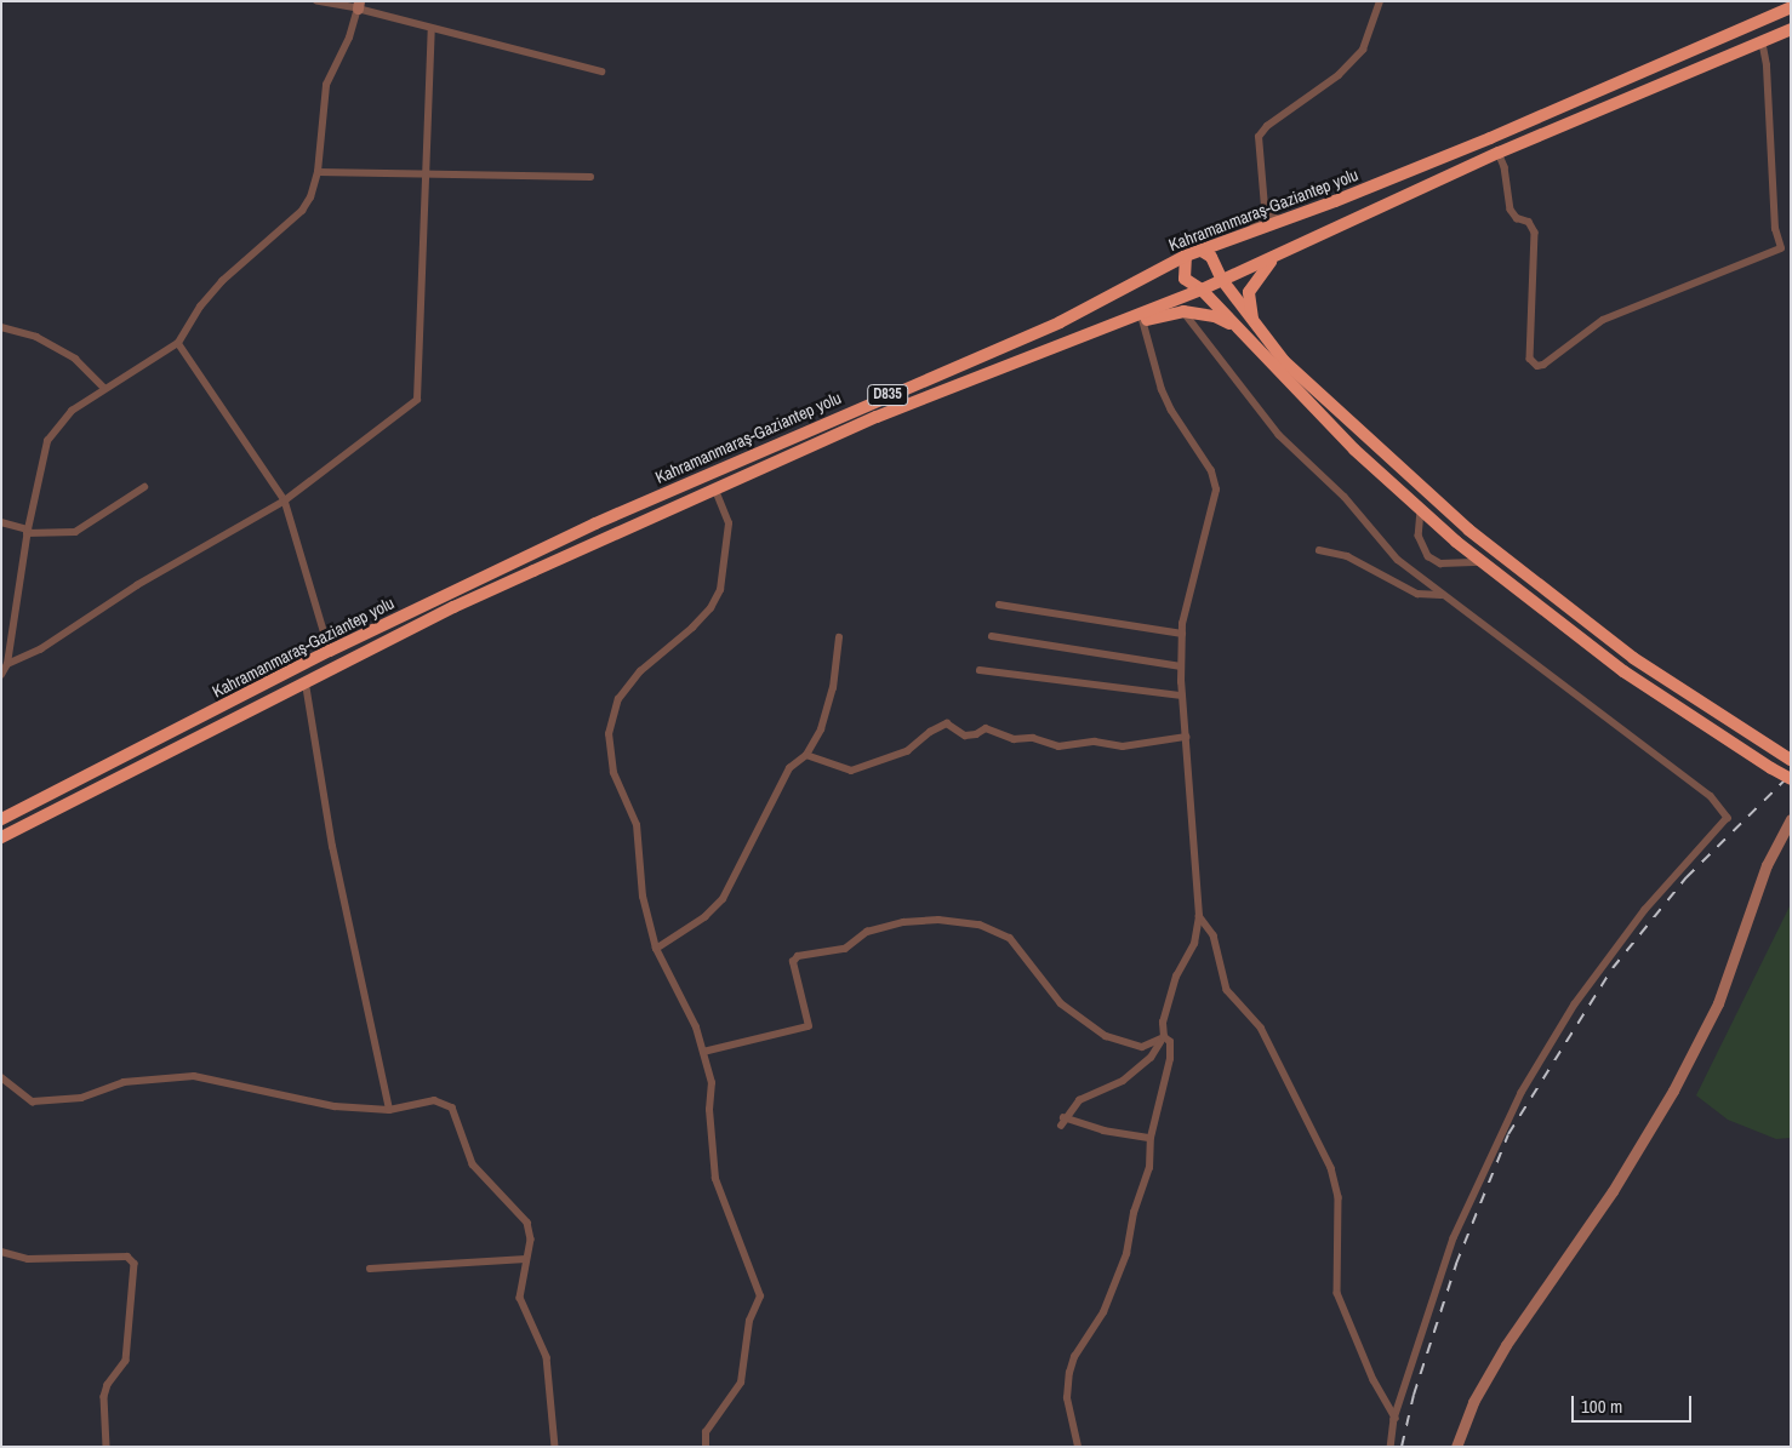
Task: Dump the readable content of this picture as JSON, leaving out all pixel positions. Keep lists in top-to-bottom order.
{
  "streets": {
    "highway": ["Kahramanmaraş-Gaziantep yolu", "D835"]
  },
  "scale_bar": "100 m"
}
